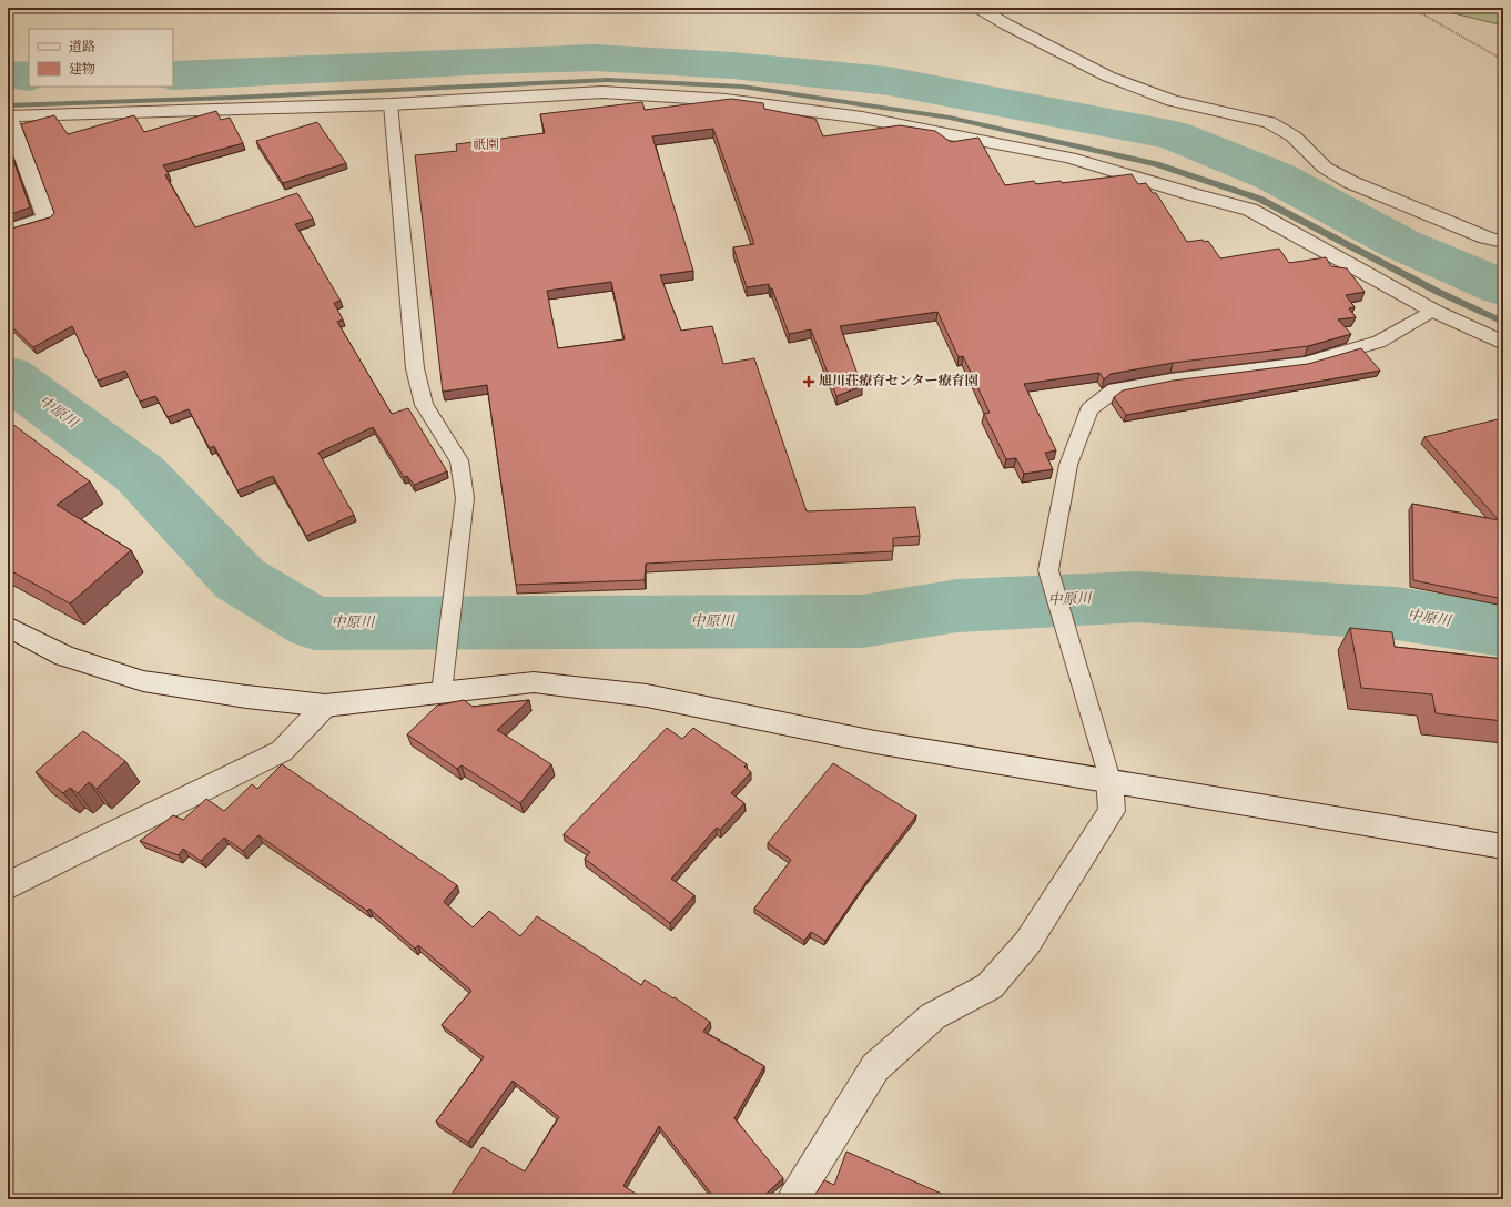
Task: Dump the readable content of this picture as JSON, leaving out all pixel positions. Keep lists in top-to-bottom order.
{
  "districts": ["祇園"],
  "water": ["中原川"],
  "places": {
    "health": ["旭川荘療育センター療育園"]
  },
  "legend": ["道路", "建物"]
}
